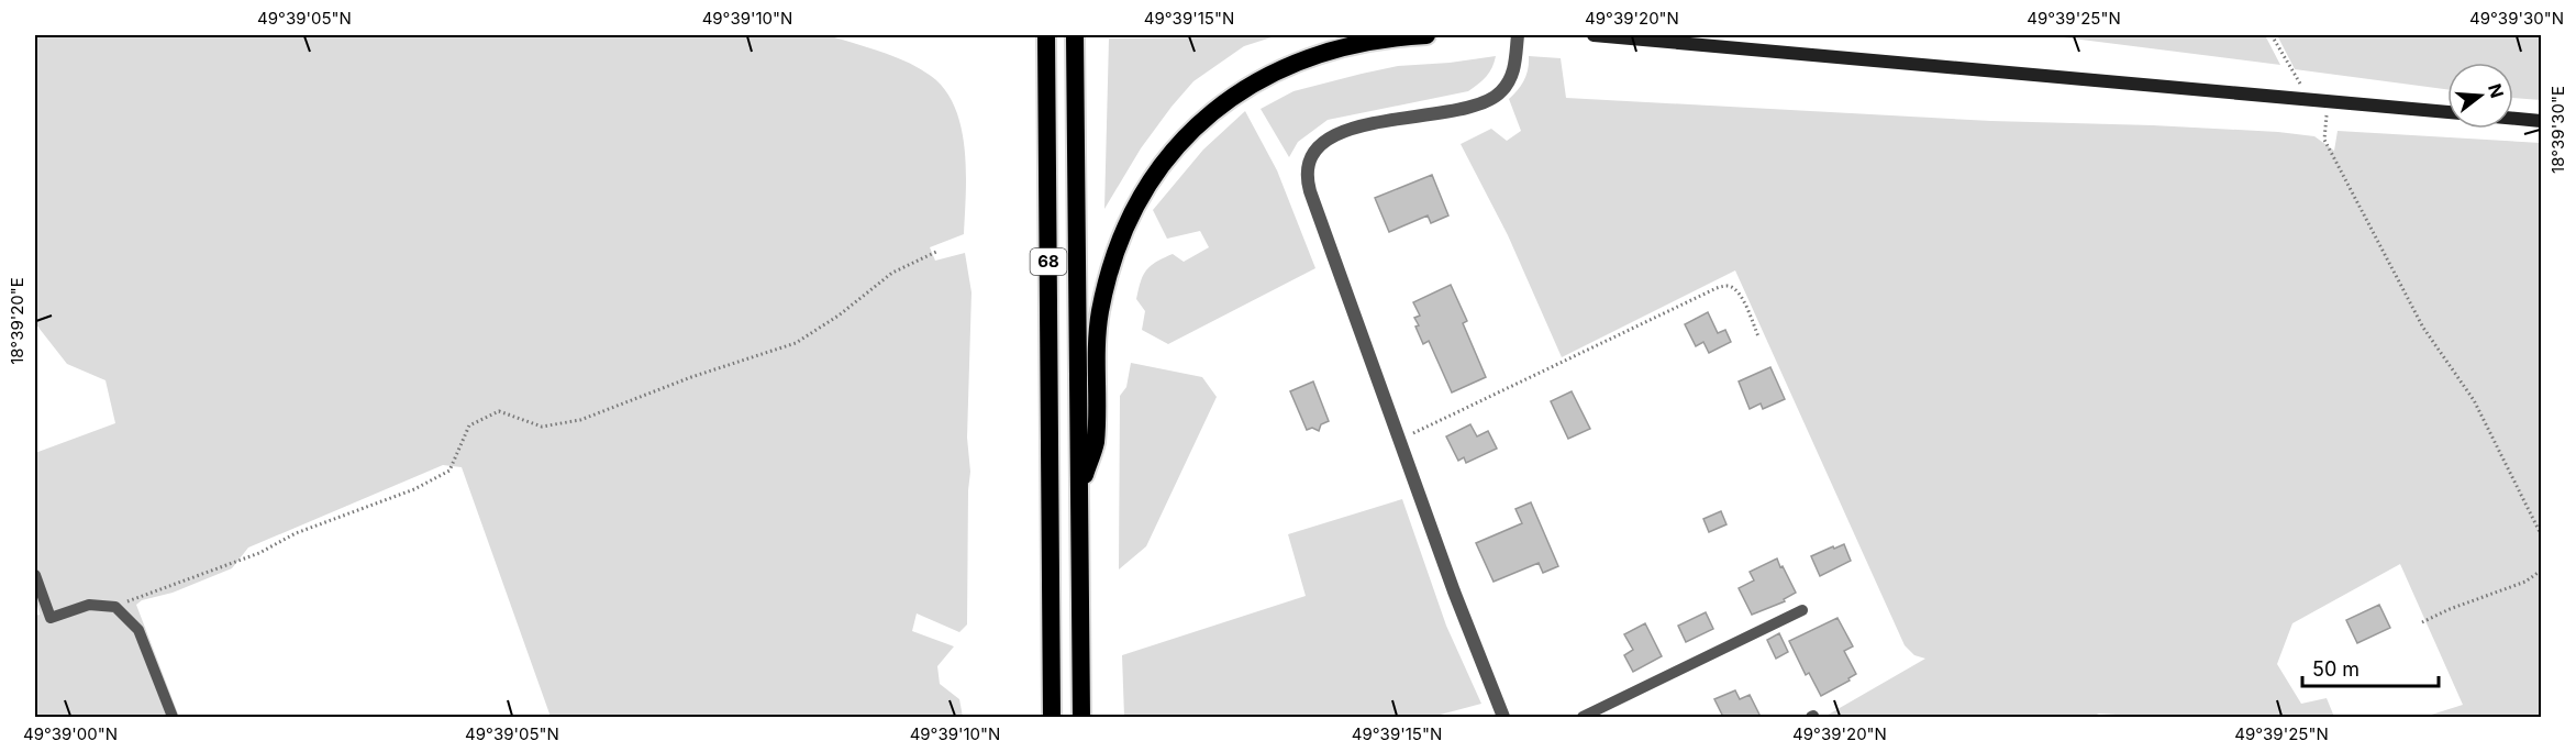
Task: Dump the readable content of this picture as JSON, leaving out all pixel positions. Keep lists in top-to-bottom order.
{
  "streets": {
    "highway": ["68"]
  },
  "scale_bar": "50 m",
  "north": "right",
  "coordinates": [
    "49°39'05\"N",
    "49°39'10\"N",
    "49°39'15\"N",
    "49°39'20\"N",
    "49°39'25\"N",
    "49°39'30\"N",
    "18°39'30\"E",
    "18°39'20\"E",
    "49°39'00\"N"
  ]
}
